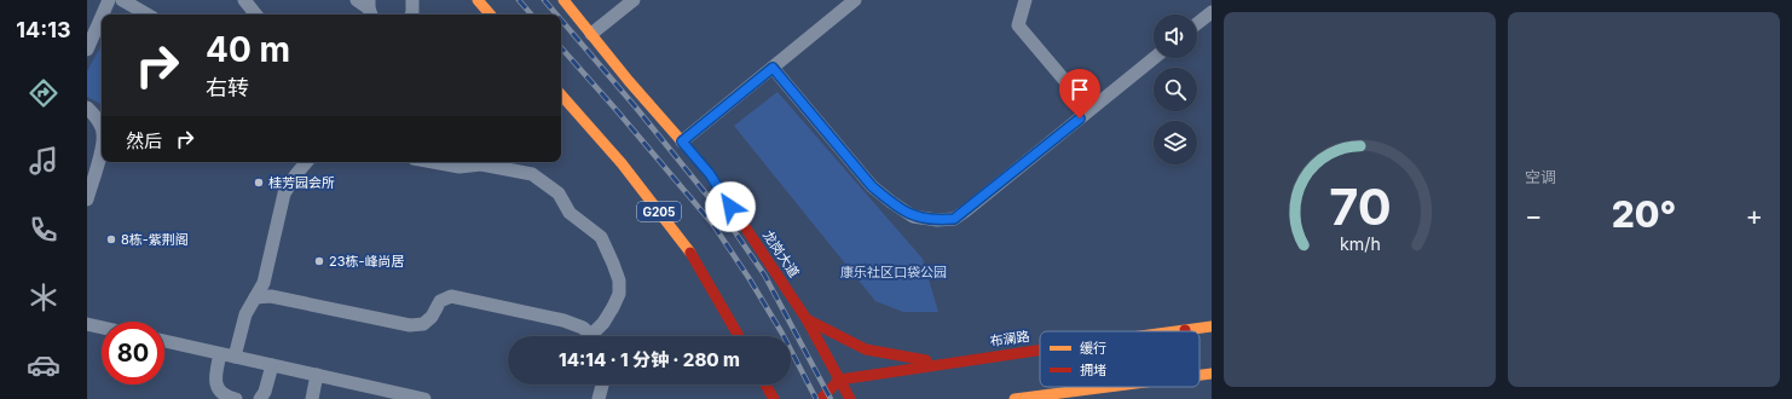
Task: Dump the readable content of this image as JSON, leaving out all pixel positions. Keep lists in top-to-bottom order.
{
  "streets": {
    "main road": ["G205", "龙岗大道", "布澜路"]
  },
  "crossings": [
    ["龙岗大道", "布澜路"]
  ],
  "parks": ["康乐社区口袋公园"],
  "places": ["桂芳园会所", "8栋-紫荆阁", "23栋-峰尚居"],
  "legend": ["缓行", "拥堵"],
  "page": {
    "tabs": "14:13",
    "tile": "空调",
    "turn": ["40 m", "右转"],
    "then": "然后",
    "heat": ["−", "20°", "+"],
    "limit": "80",
    "trip": "14:14 · 1 分钟 · 280 m",
    "gauge": ["70", "km/h"]
  }
}
